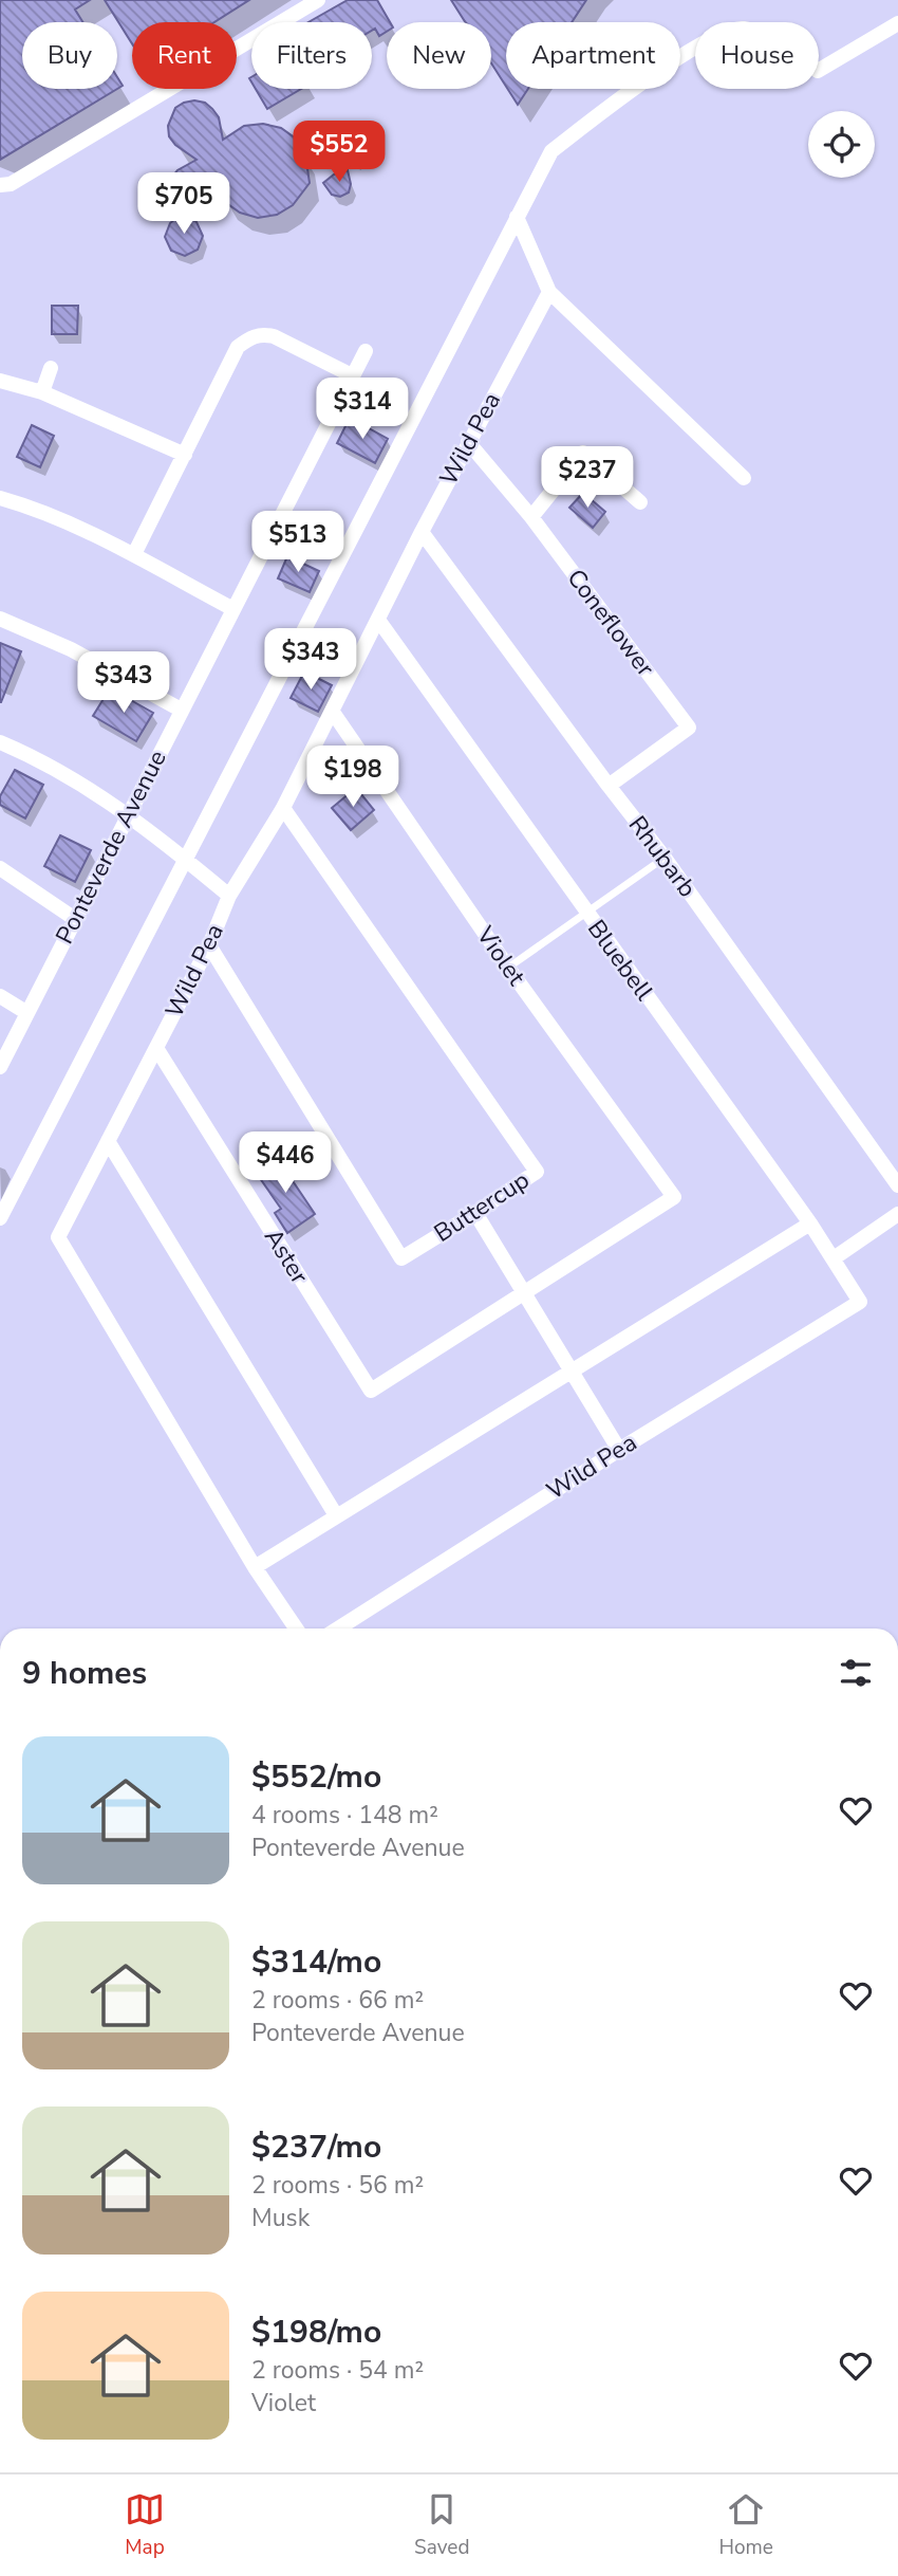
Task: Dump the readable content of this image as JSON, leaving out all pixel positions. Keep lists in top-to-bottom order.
{
  "streets": {
    "street": [
      "Wild Pea",
      "Coneflower",
      "Ponteverde Avenue",
      "Rhubarb",
      "Violet",
      "Bluebell",
      "Buttercup",
      "Aster"
    ]
  },
  "crossings": [
    ["Wild Pea", "Coneflower"],
    ["Wild Pea", "Rhubarb"],
    ["Wild Pea", "Violet"],
    ["Wild Pea", "Bluebell"],
    ["Wild Pea", "Buttercup"],
    ["Wild Pea", "Aster"],
    ["Coneflower", "Rhubarb"],
    ["Violet", "Aster"]
  ],
  "page": {
    "chip": [
      "Buy",
      "Rent",
      "Filters",
      "New",
      "Apartment",
      "House"
    ],
    "price": [
      "$552",
      "$705",
      "$314",
      "$237",
      "$513",
      "$343",
      "$343",
      "$198",
      "$446"
    ],
    "heading": "9 homes",
    "list": [
      {
        "name": "$552/mo",
        "note": "4 rooms · 148 m² · Ponteverde Avenue"
      },
      {
        "name": "$314/mo",
        "note": "2 rooms · 66 m² · Ponteverde Avenue"
      },
      {
        "name": "$237/mo",
        "note": "2 rooms · 56 m² · Musk"
      },
      {
        "name": "$198/mo",
        "note": "2 rooms · 54 m² · Violet"
      }
    ],
    "tabs": ["Map", "Saved", "Home"]
  }
}
